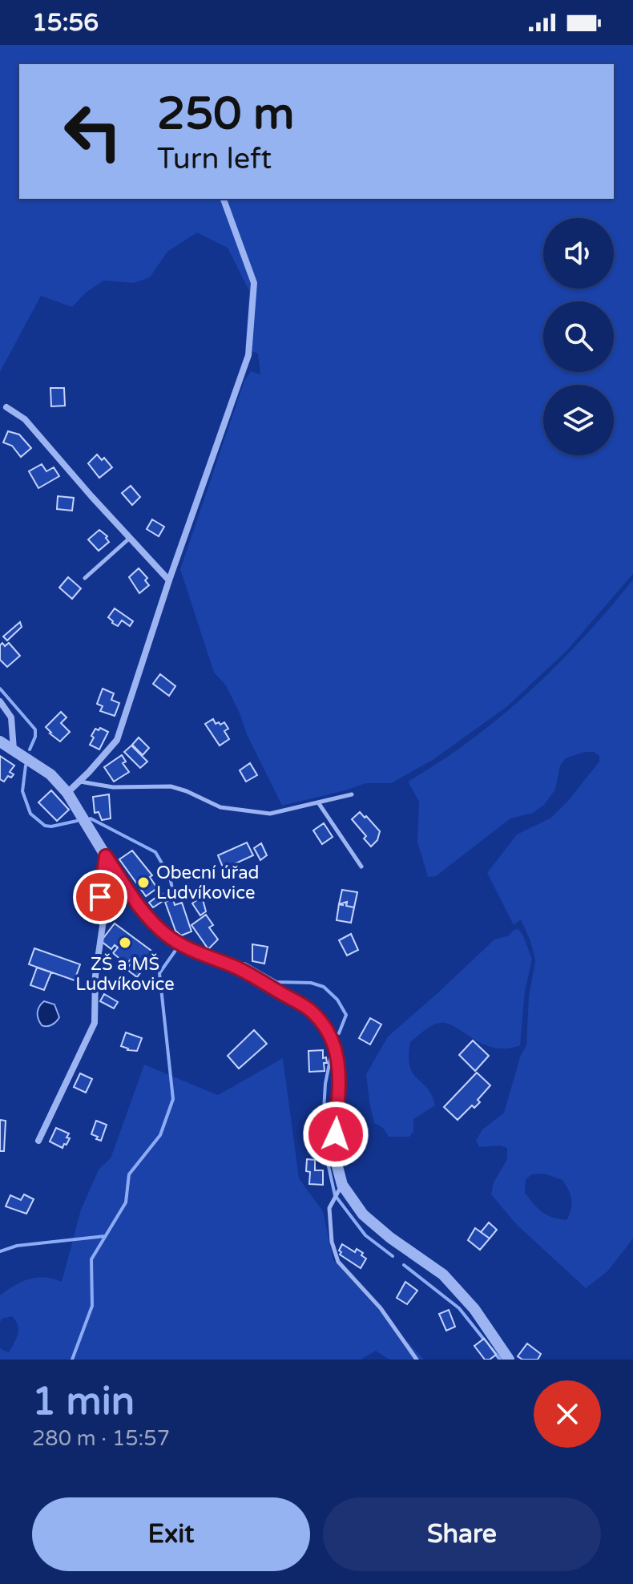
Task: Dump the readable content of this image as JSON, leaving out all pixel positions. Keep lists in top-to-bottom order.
{
  "places": ["Obecní úřad Ludvíkovice", "ZŠ a MŠ Ludvíkovice"],
  "page": {
    "status": "15:56",
    "turn": ["250 m", "Turn left"],
    "heading": ["1 min", "280 m · 15:57"],
    "buttons": ["Exit", "Share"]
  }
}
